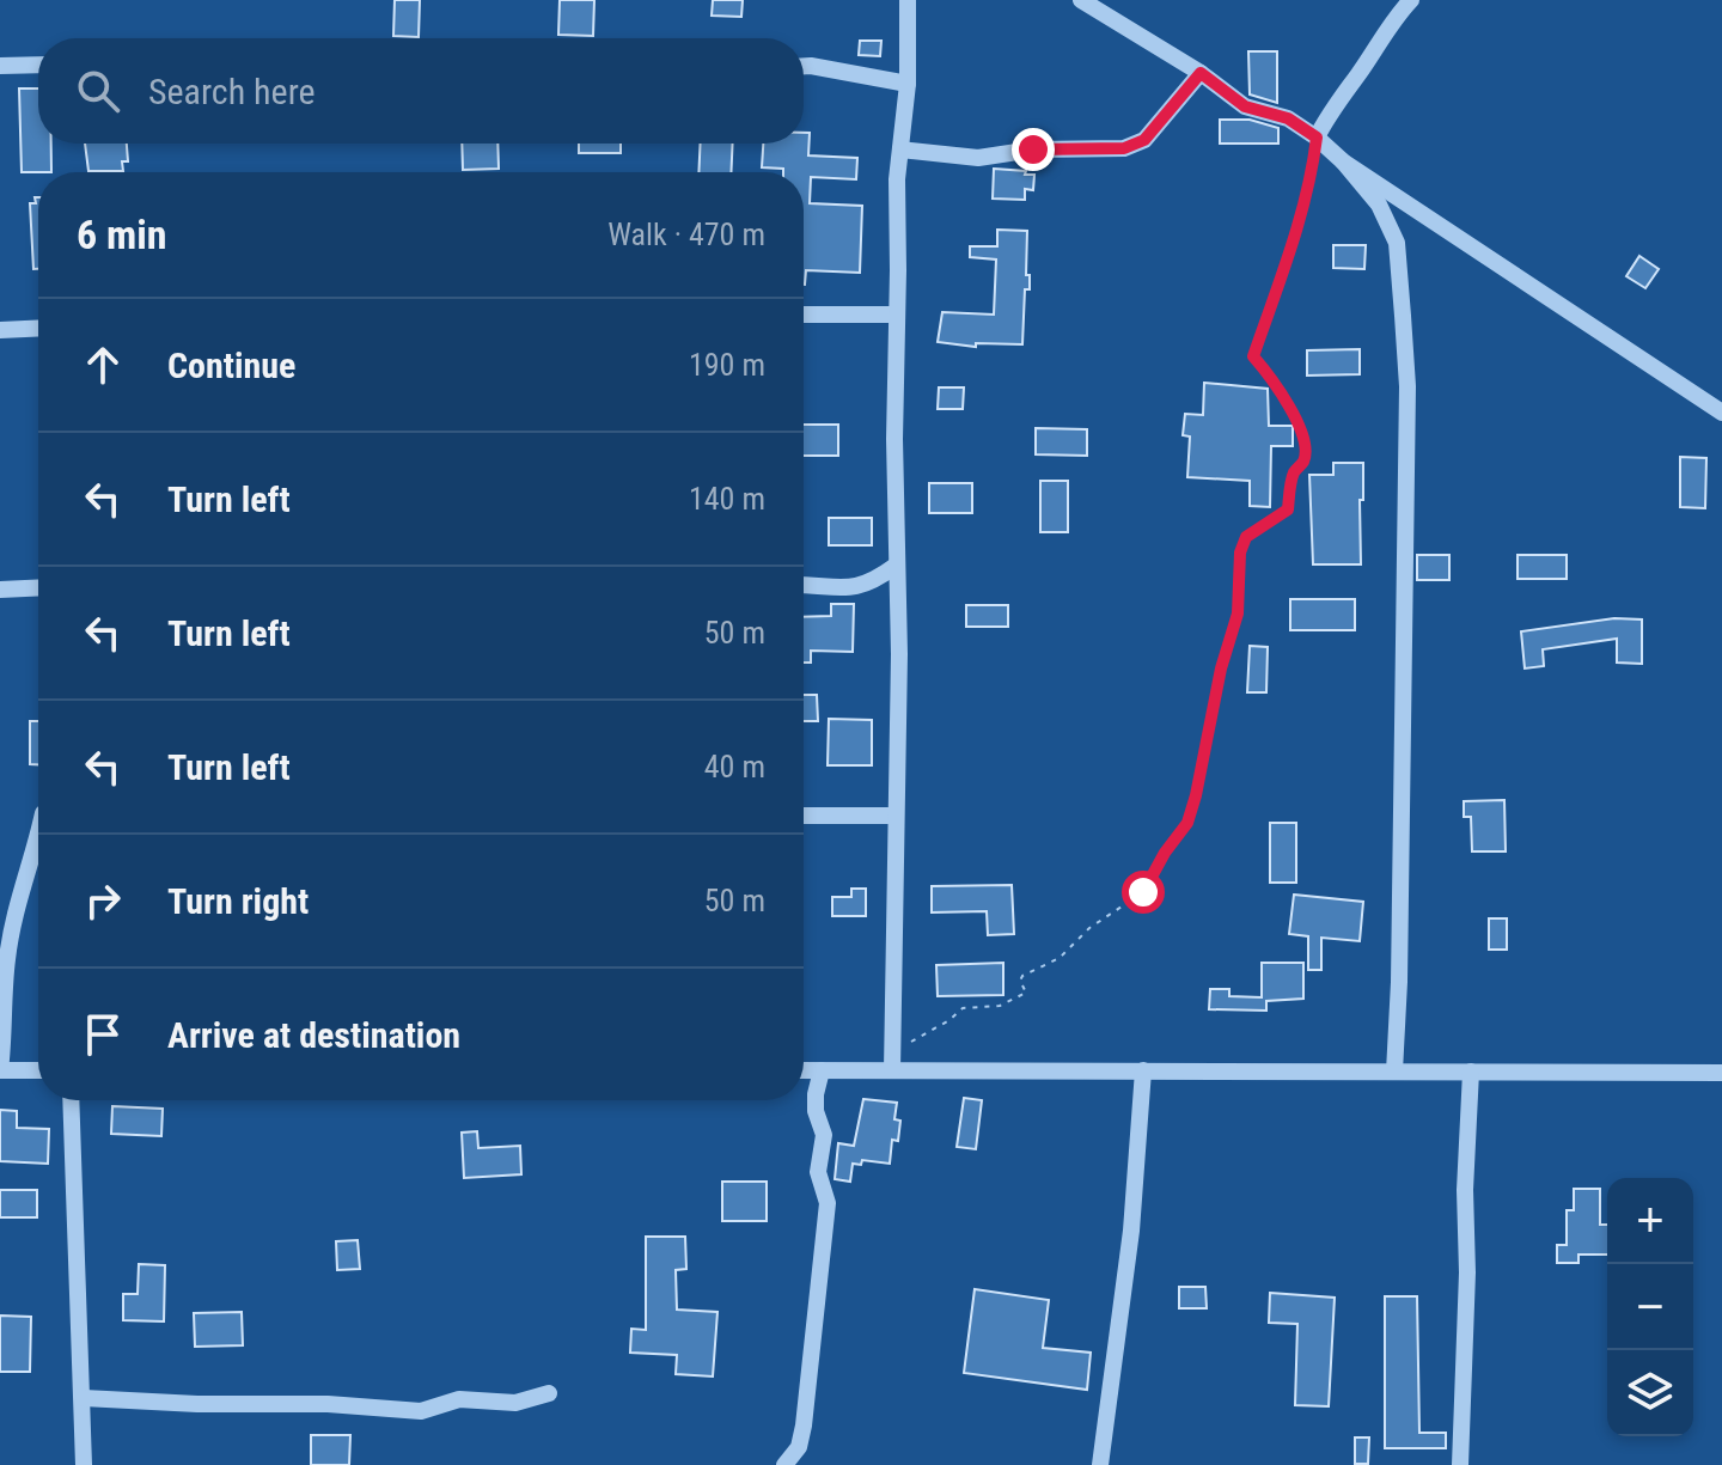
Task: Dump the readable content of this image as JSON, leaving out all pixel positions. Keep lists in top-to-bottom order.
{
  "page": {
    "search": "Search here",
    "heading": ["6 min", "Walk · 470 m"],
    "list": [
      ["Continue", "190 m"],
      ["Turn left", "140 m"],
      ["Turn left", "50 m"],
      ["Turn left", "40 m"],
      ["Turn right", "50 m"],
      "Arrive at destination"
    ],
    "map_buttons": ["+", "−"]
  }
}
